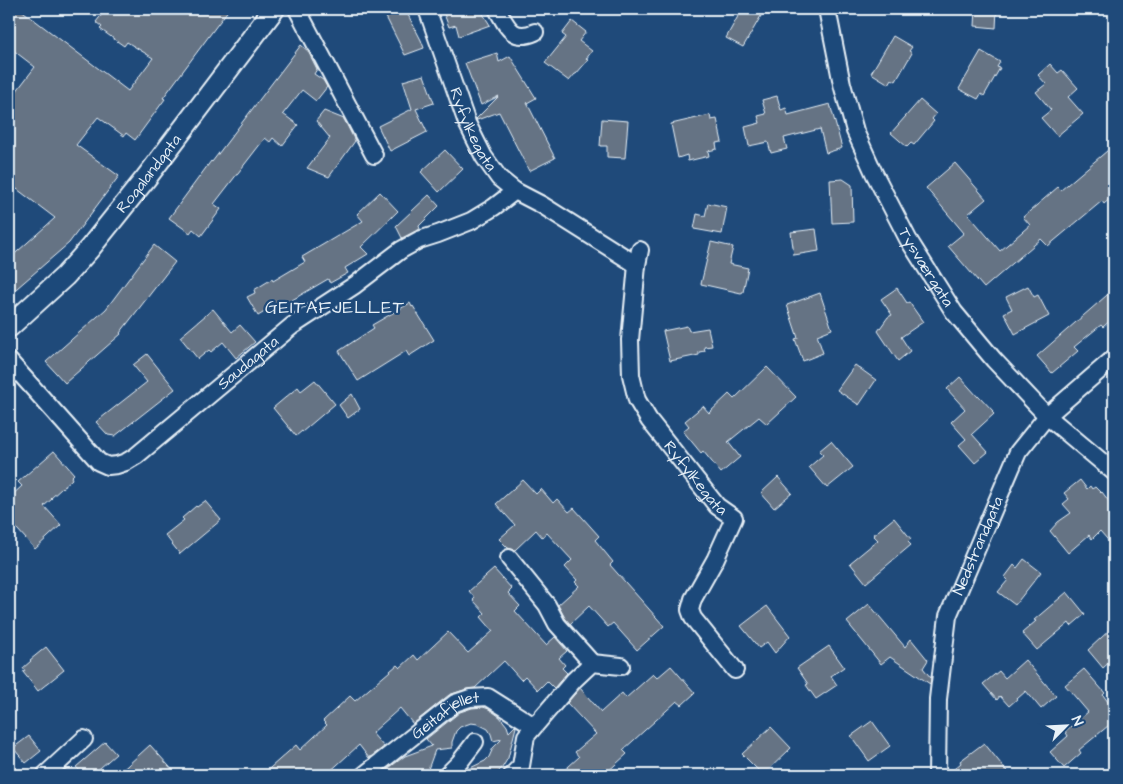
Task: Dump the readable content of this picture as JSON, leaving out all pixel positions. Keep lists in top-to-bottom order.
{
  "streets": {
    "street": [
      "Ryfylkegata",
      "Rogalandgata",
      "Tysværgata",
      "Saudagata",
      "Nedstrandgata",
      "Geitafjellet"
    ]
  },
  "crossings": [
    ["Ryfylkegata", "Saudagata"],
    ["Tysværgata", "Nedstrandgata"]
  ],
  "districts": ["GEITAFJELLET"],
  "north": "top right"
}
